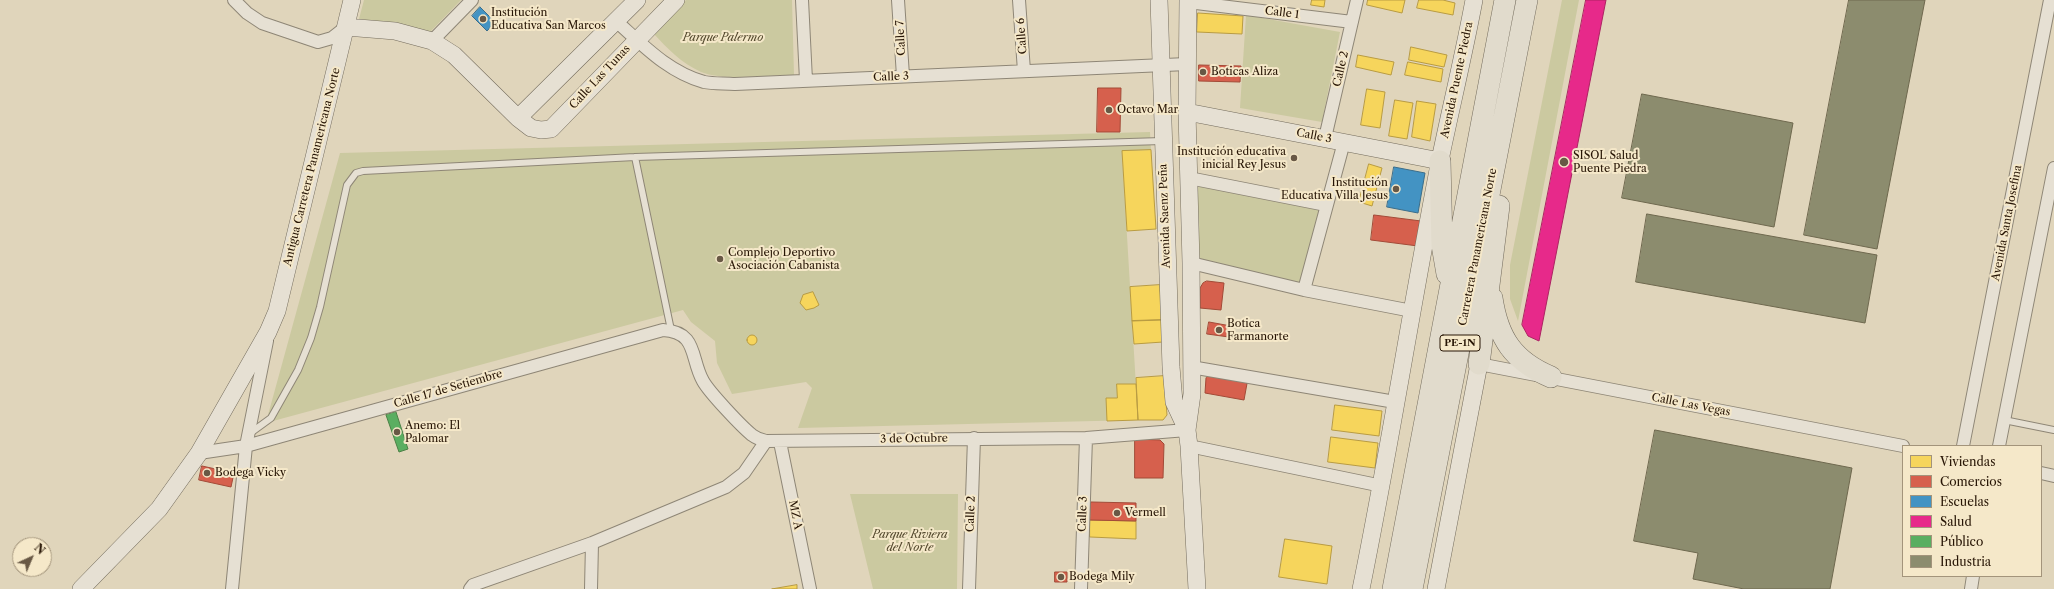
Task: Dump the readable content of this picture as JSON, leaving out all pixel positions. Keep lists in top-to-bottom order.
{
  "streets": {
    "highway": ["Carretera Panamericana Norte", "PE-1N"],
    "main road": [
      "Calle Las Tunas",
      "Calle 3",
      "Avenida Puente Piedra",
      "Antigua Carretera Panamericana Norte",
      "Avenida Saenz Peña"
    ],
    "street": [
      "Calle 1",
      "Calle 6",
      "Calle 7",
      "Calle 2",
      "Avenida Santa Josefina",
      "Calle 17 de Setiembre",
      "Calle Las Vegas",
      "3 de Octubre",
      "MZ A"
    ]
  },
  "crossings": [
    ["Calle 1", "Calle 2"],
    ["Calle 1", "Avenida Saenz Peña"],
    ["Calle 6", "Calle 3"],
    ["Calle 7", "Calle 3"],
    ["Calle 2", "Calle 3"],
    ["Calle 2", "3 de Octubre"],
    ["Calle Las Tunas", "Calle 3"],
    ["Calle Las Tunas", "Antigua Carretera Panamericana Norte"],
    ["Calle 3", "Avenida Puente Piedra"],
    ["Calle 3", "Avenida Saenz Peña"],
    ["Calle 3", "3 de Octubre"],
    ["Avenida Puente Piedra", "3 de Octubre"],
    ["Antigua Carretera Panamericana Norte", "Calle 17 de Setiembre"],
    ["Avenida Saenz Peña", "3 de Octubre"],
    ["Calle 17 de Setiembre", "3 de Octubre"],
    ["3 de Octubre", "MZ A"]
  ],
  "parks": ["Parque Palermo", "Parque Riviera del Norte"],
  "places": [
    "Institución Educativa San Marcos",
    "Boticas Aliza",
    "Octavo Mar",
    "Institución educativa inicial Rey Jesus",
    "SISOL Salud Puente Piedra",
    "Institución Educativa Villa Jesus",
    "Complejo Deportivo Asociación Cabanista",
    "Botica Farmanorte",
    "Anemo: El Palomar",
    "Bodega Vicky",
    "Vermell",
    "Bodega Mily"
  ],
  "legend": [
    "Viviendas",
    "Comercios",
    "Escuelas",
    "Salud",
    "Público",
    "Industria"
  ],
  "north": "top right"
}
